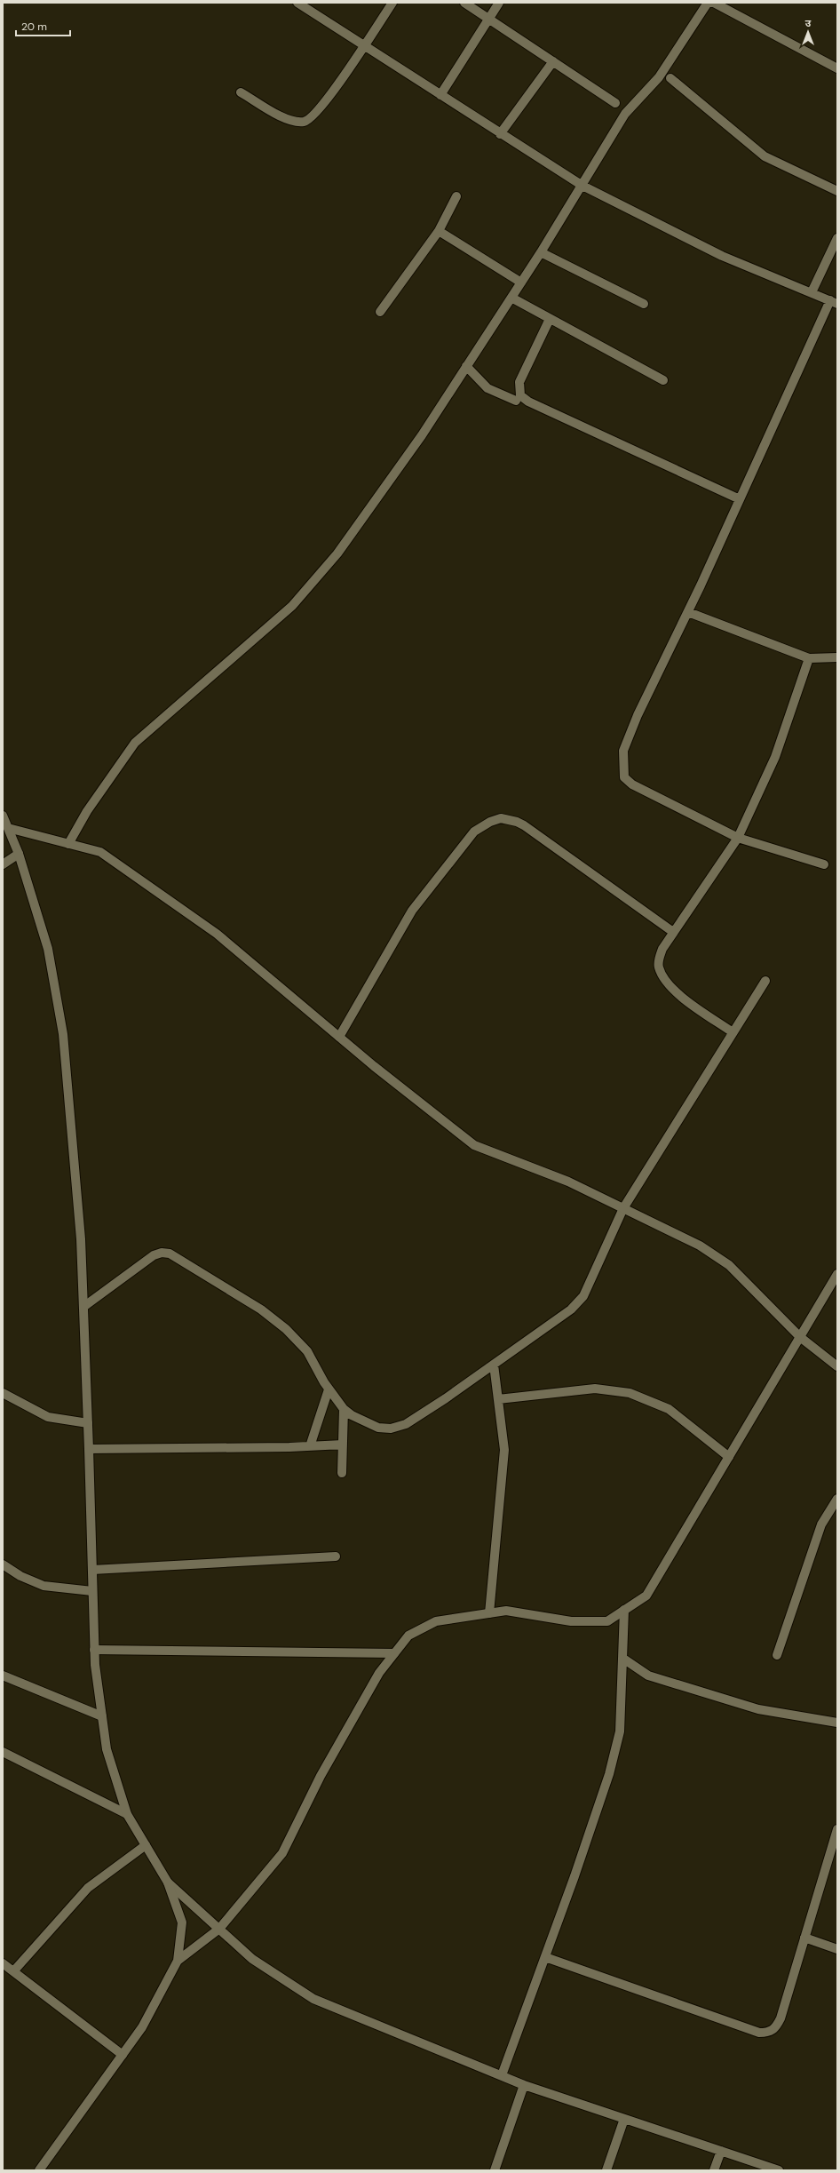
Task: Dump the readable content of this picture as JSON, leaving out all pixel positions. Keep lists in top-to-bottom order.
{
  "scale_bar": "20 m",
  "north": "top"
}
